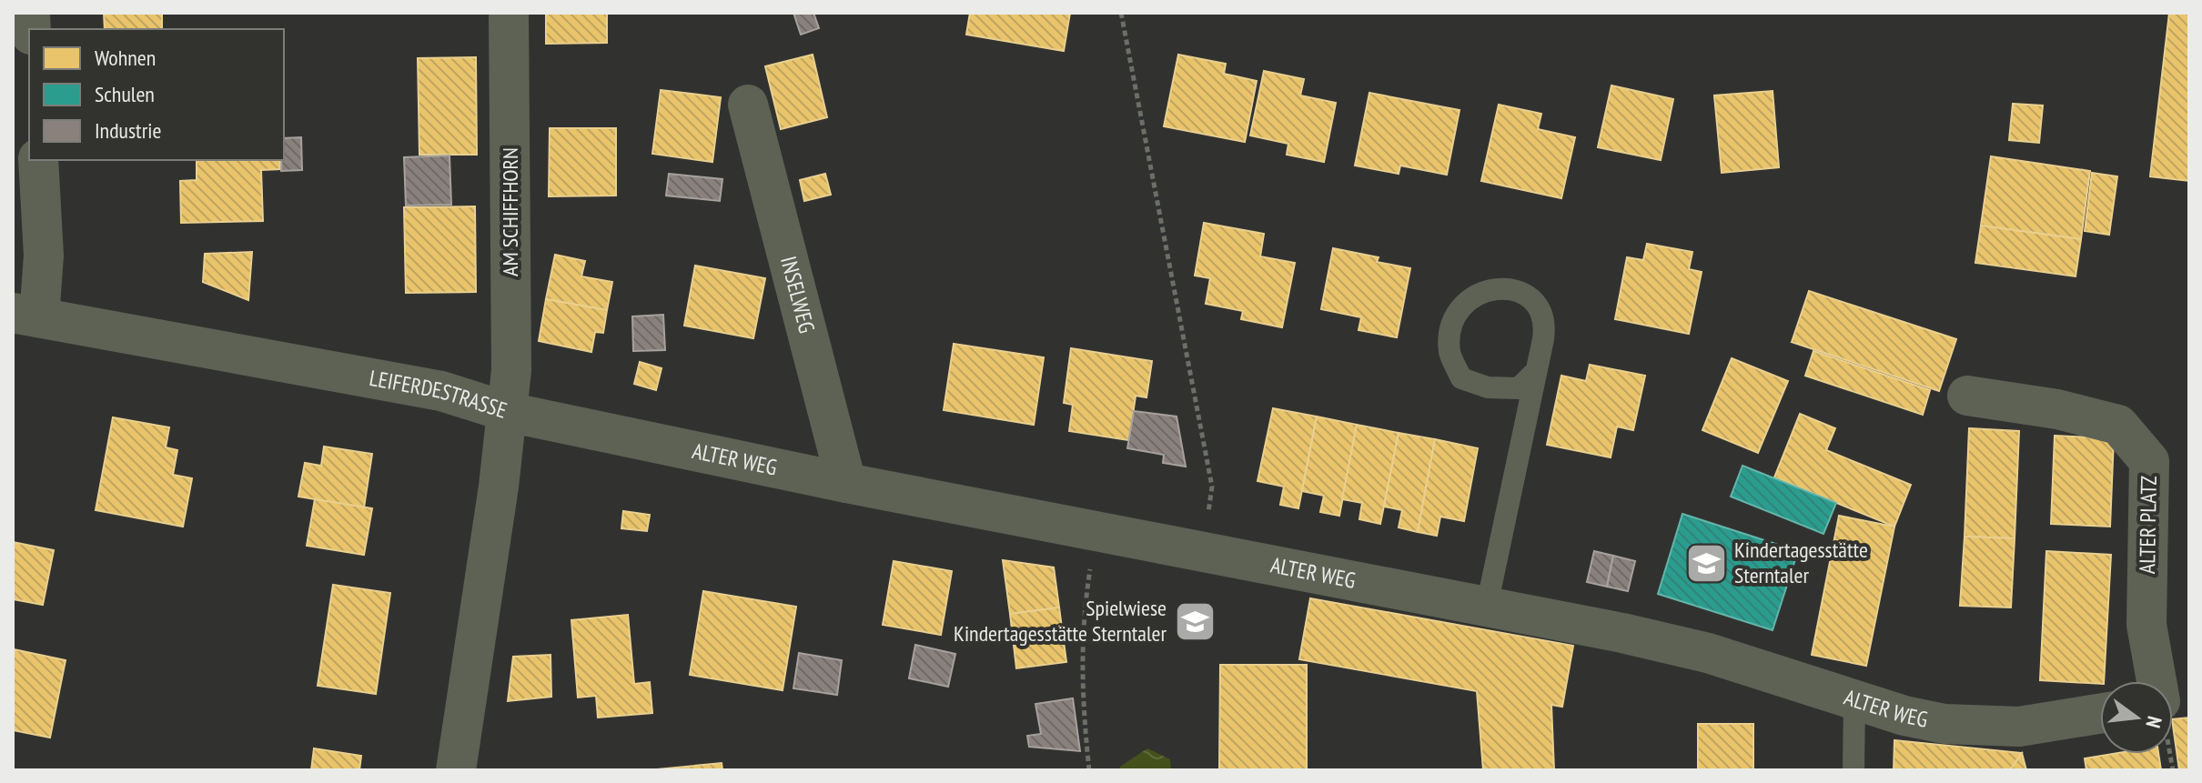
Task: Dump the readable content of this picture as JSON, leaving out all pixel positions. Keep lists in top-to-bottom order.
{
  "streets": {
    "street": [
      "AM SCHIFFHORN",
      "INSELWEG",
      "LEIFERDESTRASSE",
      "ALTER WEG",
      "ALTER PLATZ"
    ]
  },
  "crossings": [
    ["AM SCHIFFHORN", "LEIFERDESTRASSE"],
    ["AM SCHIFFHORN", "ALTER WEG"],
    ["INSELWEG", "ALTER WEG"],
    ["LEIFERDESTRASSE", "ALTER WEG"]
  ],
  "places": {
    "school or university": ["Kindertagesstätte Sterntaler", "Spielwiese Kindertagesstätte Sterntaler"]
  },
  "legend": ["Wohnen", "Schulen", "Industrie"],
  "north": "right"
}
